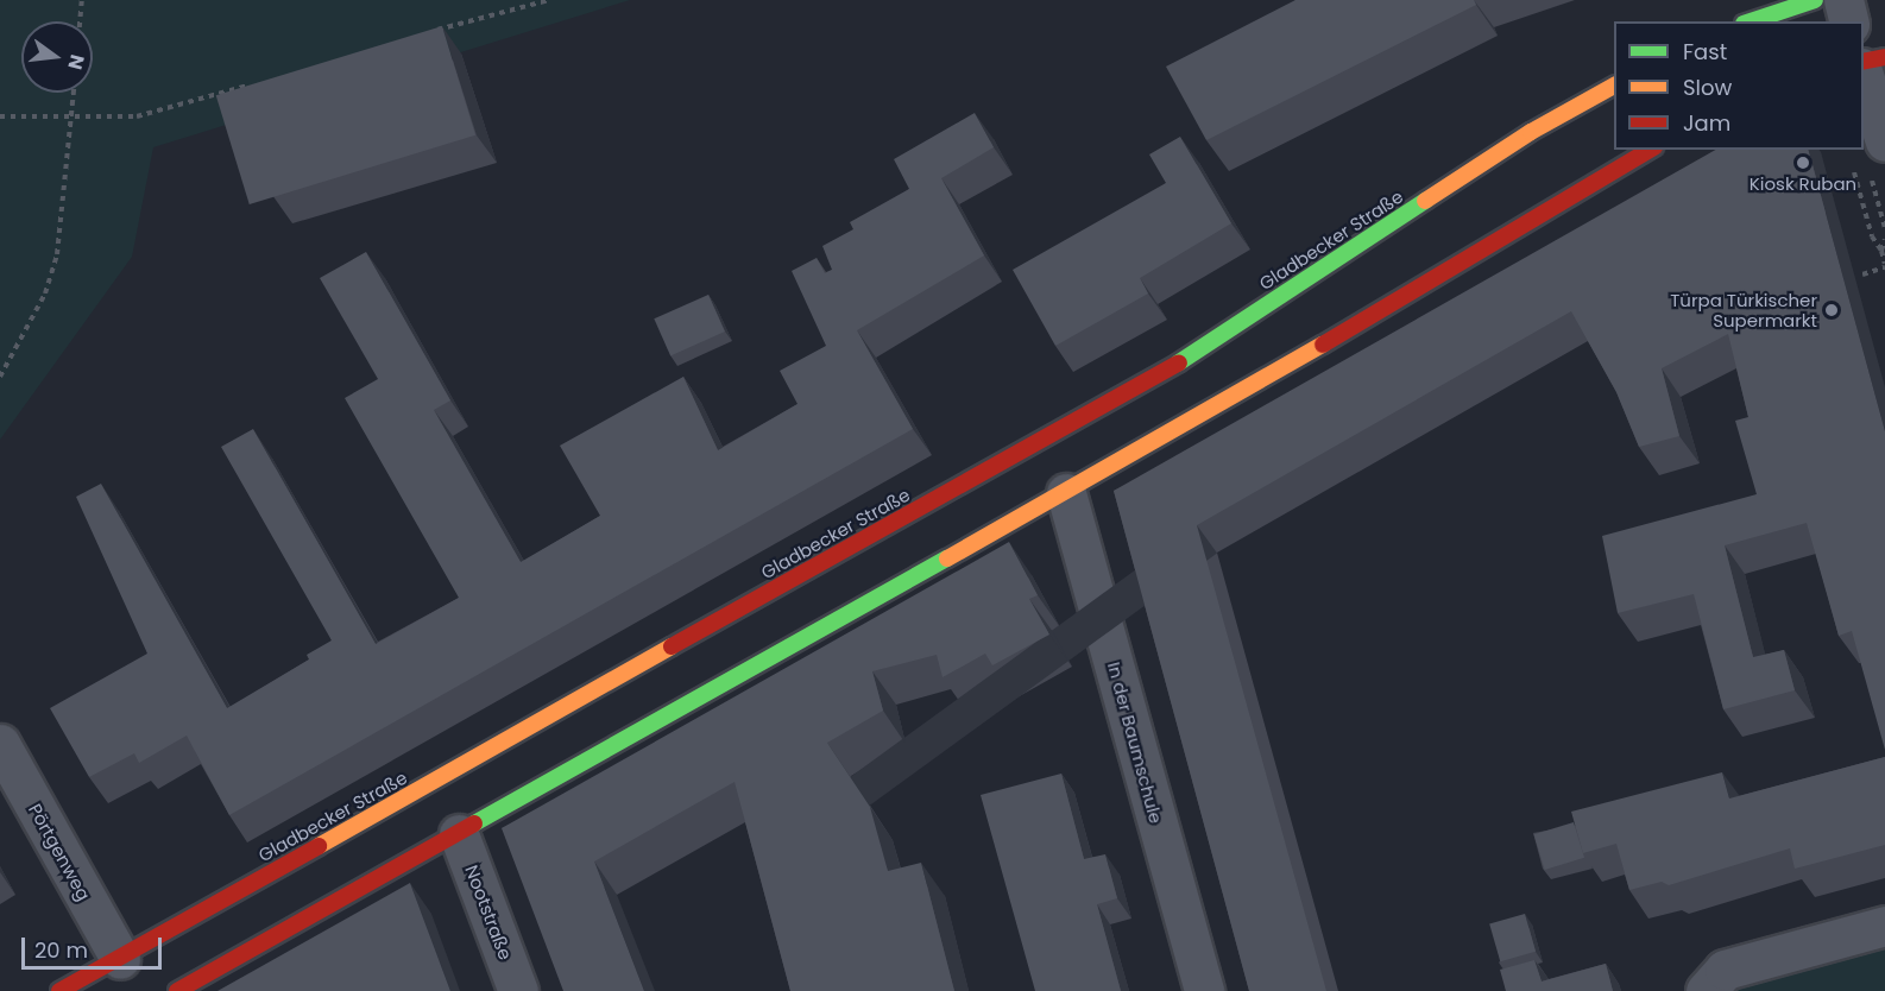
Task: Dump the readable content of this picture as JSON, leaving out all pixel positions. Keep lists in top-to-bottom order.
{
  "streets": {
    "main road": ["Gladbecker Straße"],
    "street": ["In der Baumschule", "Pörtgenweg", "Nootstraße"]
  },
  "crossings": [
    ["Gladbecker Straße", "Pörtgenweg"]
  ],
  "places": ["Kiosk Ruban", "Türpa Türkischer Supermarkt"],
  "legend": ["Fast", "Slow", "Jam"],
  "scale_bar": "20 m",
  "north": "right"
}
